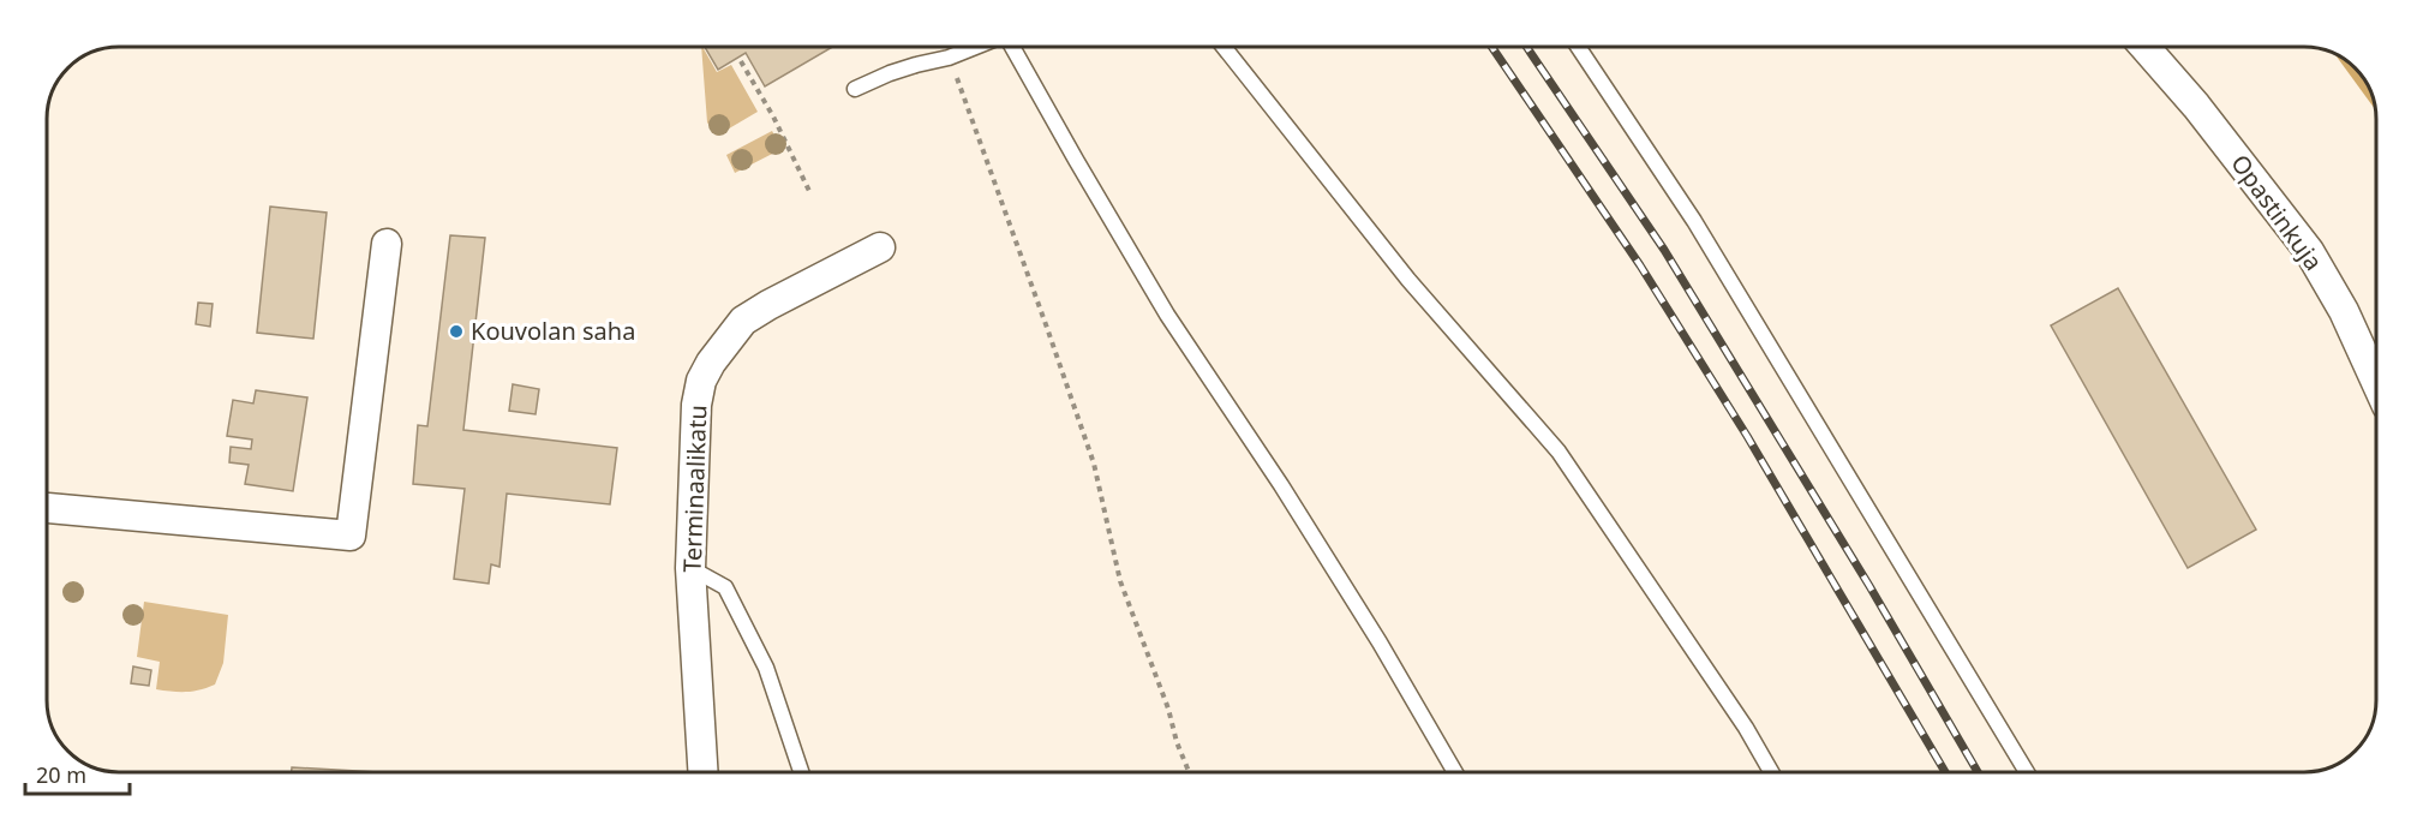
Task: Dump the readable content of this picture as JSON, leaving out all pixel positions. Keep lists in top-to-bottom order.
{
  "streets": {
    "street": ["Opastinkuja", "Terminaalikatu"]
  },
  "places": ["Kouvolan saha"],
  "scale_bar": "20 m"
}
